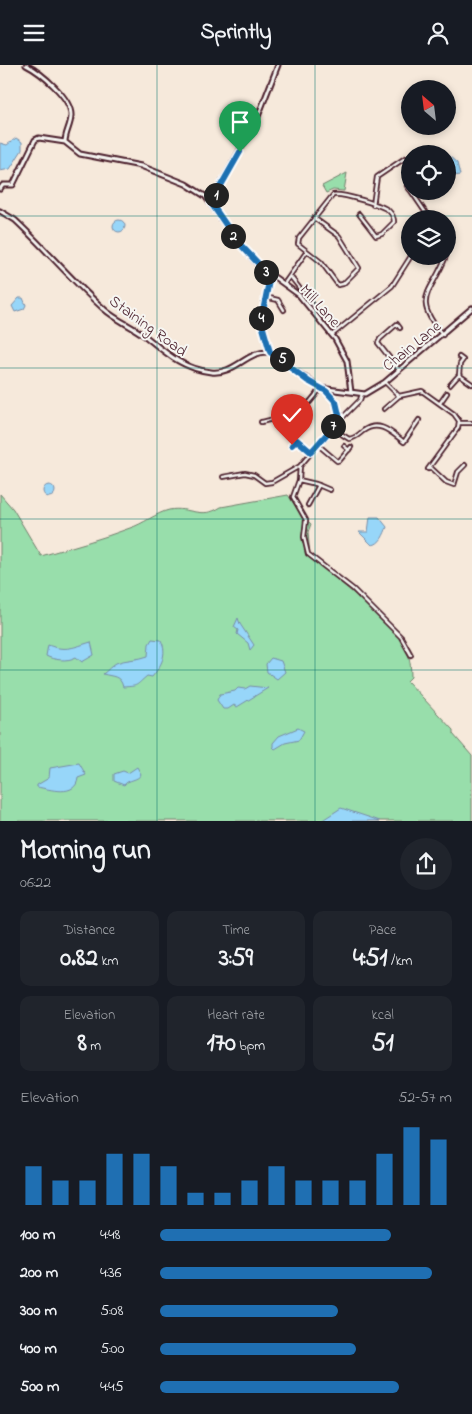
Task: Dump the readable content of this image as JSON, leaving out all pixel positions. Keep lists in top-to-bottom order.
{
  "streets": {
    "street": ["Mill Lane", "Staining Road", "Chain Lane"]
  },
  "north": "top left",
  "page": {
    "header": "Sprintly",
    "pins": [
      "1",
      "2",
      "3",
      "4",
      "5",
      "7"
    ],
    "heading": ["Morning run", "06:22"],
    "stats": [
      ["Distance", "0.82 km"],
      ["Time", "3:59"],
      ["Pace", "4:51 /km"],
      ["Elevation", "8 m"],
      ["Heart rate", "170 bpm"],
      ["kcal", "51"]
    ],
    "chart": ["Elevation", "52–57 m"],
    "list": [
      {
        "name": "100 m",
        "note": "4:48"
      },
      {
        "name": "200 m",
        "note": "4:36"
      },
      {
        "name": "300 m",
        "note": "5:08"
      },
      {
        "name": "400 m",
        "note": "5:00"
      },
      {
        "name": "500 m",
        "note": "4:45"
      }
    ]
  }
}
